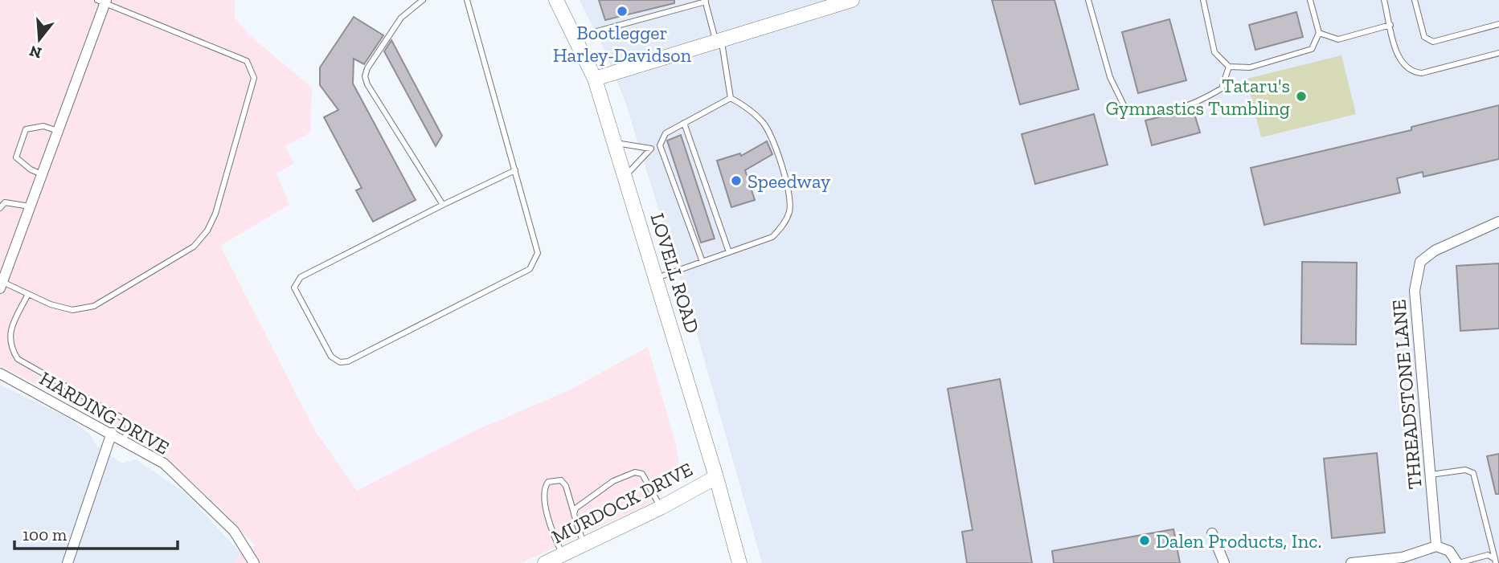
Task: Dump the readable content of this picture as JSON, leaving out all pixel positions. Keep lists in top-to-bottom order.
{
  "streets": {
    "main road": ["LOVELL ROAD", "MURDOCK DRIVE"],
    "street": ["THREADSTONE LANE", "HARDING DRIVE"]
  },
  "crossings": [
    ["LOVELL ROAD", "MURDOCK DRIVE"]
  ],
  "places": [
    "Bootlegger Harley-Davidson",
    "Tataru's Gymnastics Tumbling",
    "Speedway",
    "Dalen Products, Inc."
  ],
  "scale_bar": "100 m",
  "north": "bottom"
}
